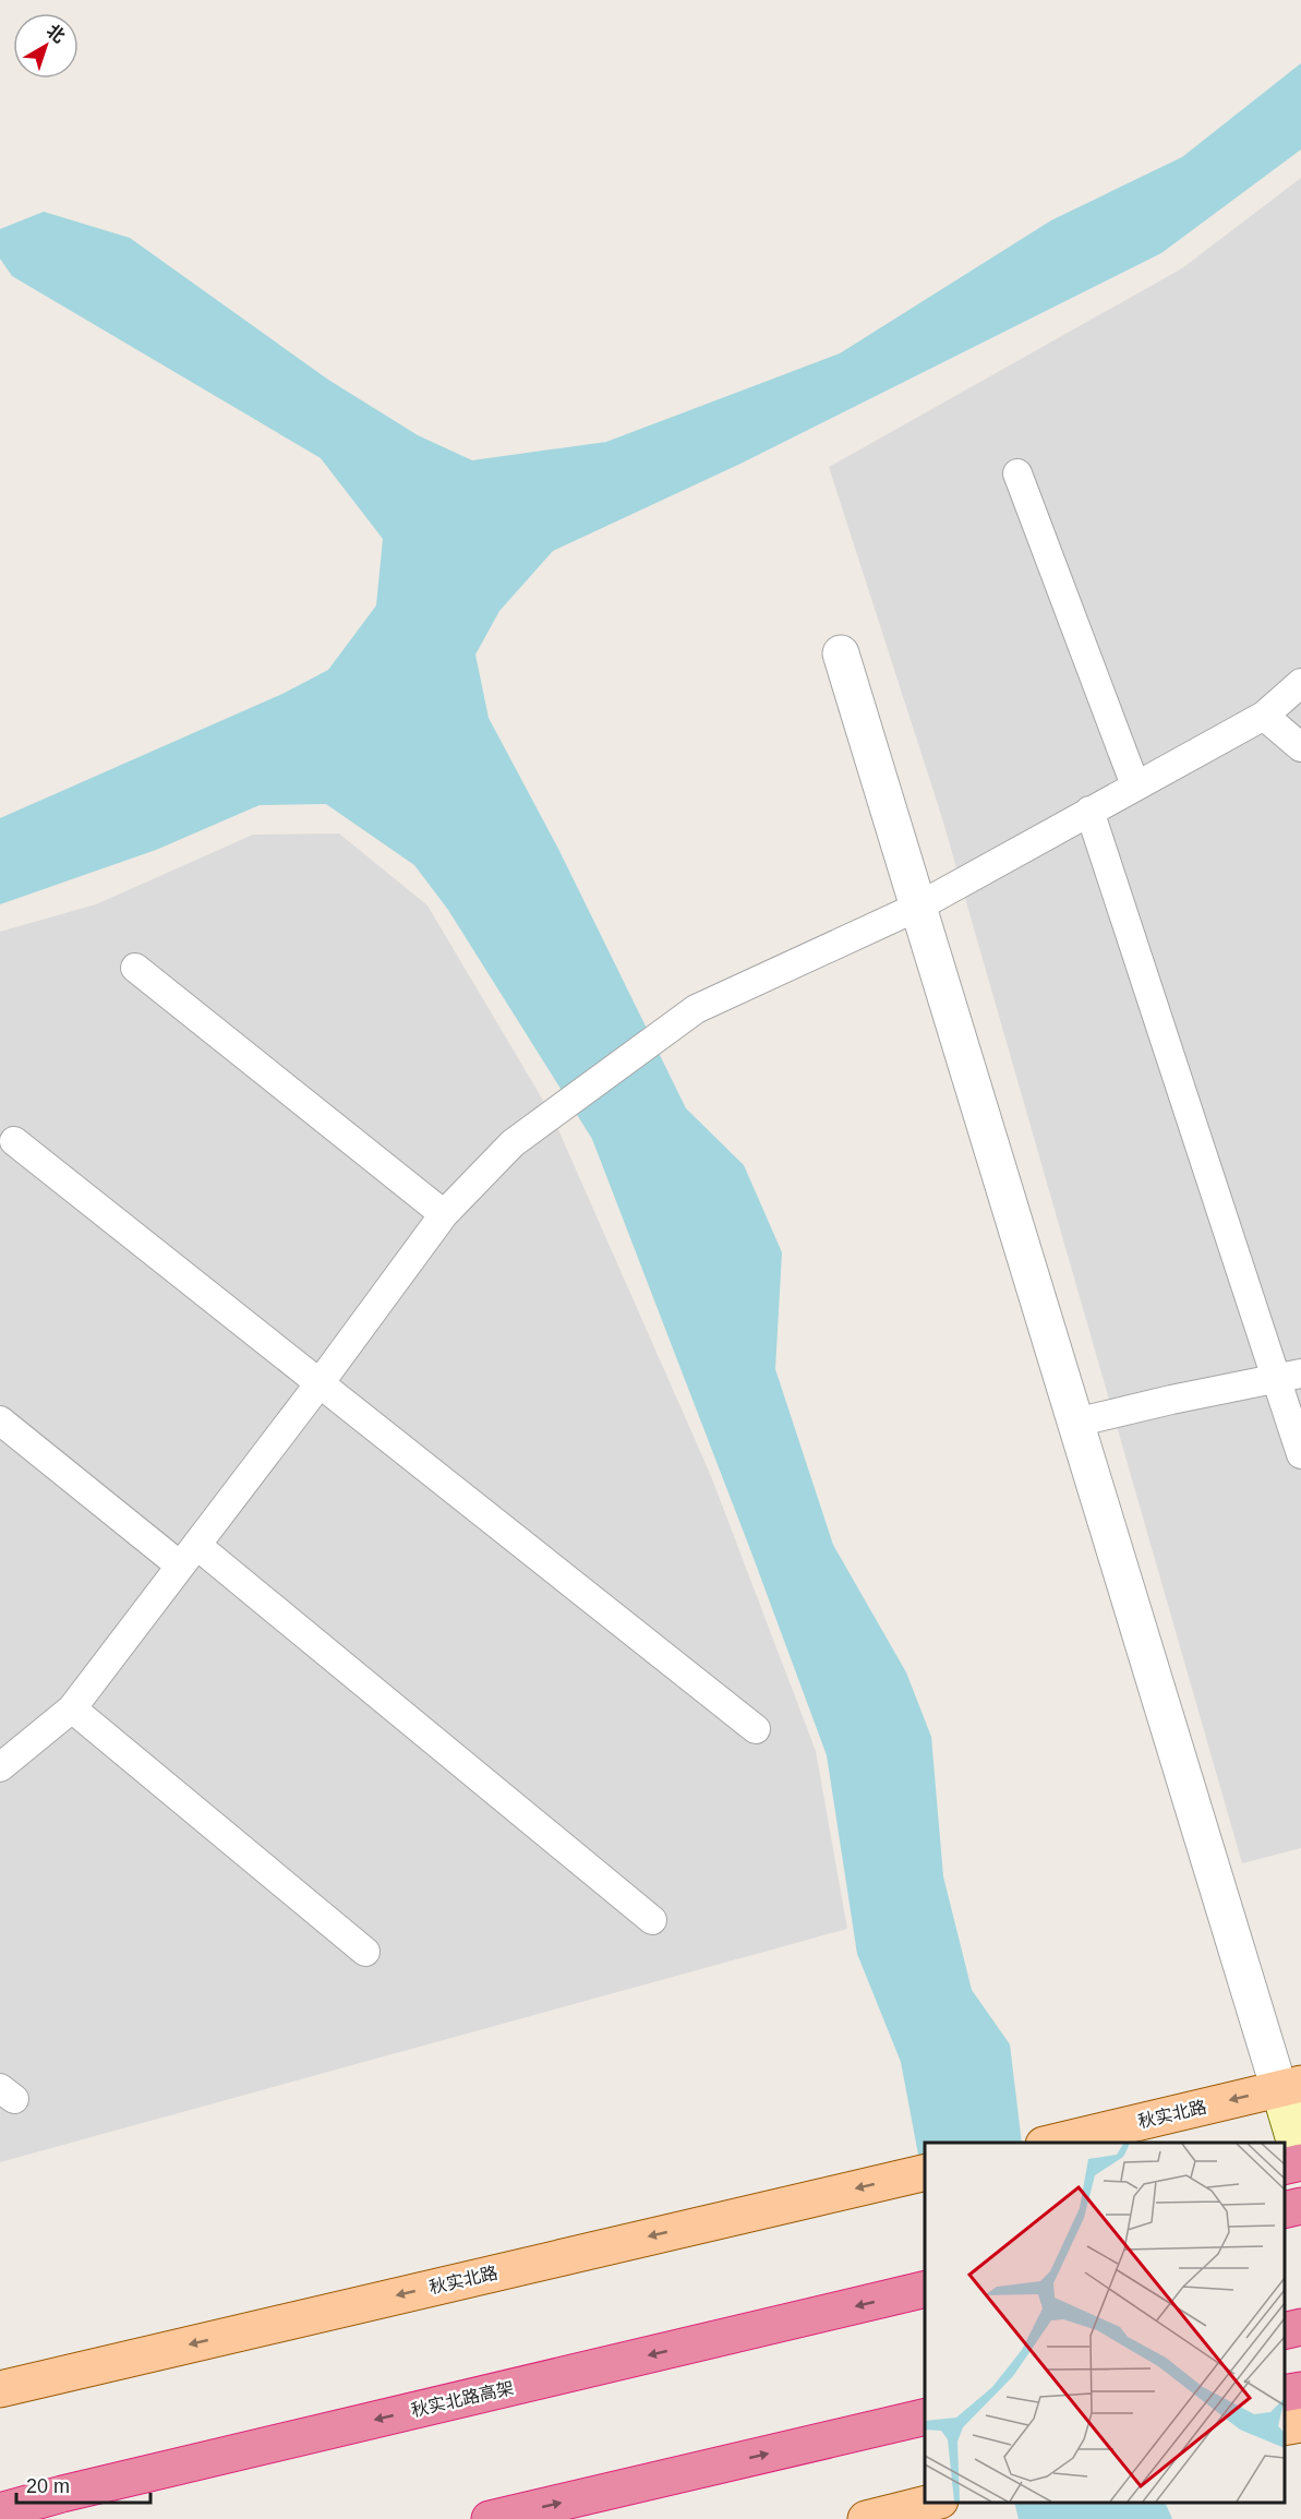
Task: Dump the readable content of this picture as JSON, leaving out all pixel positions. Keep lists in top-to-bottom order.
{
  "streets": {
    "highway": ["秋实北路高架"],
    "main road": ["秋实北路"]
  },
  "one_way": ["秋实北路"],
  "scale_bar": "20 m",
  "north": "top right"
}
